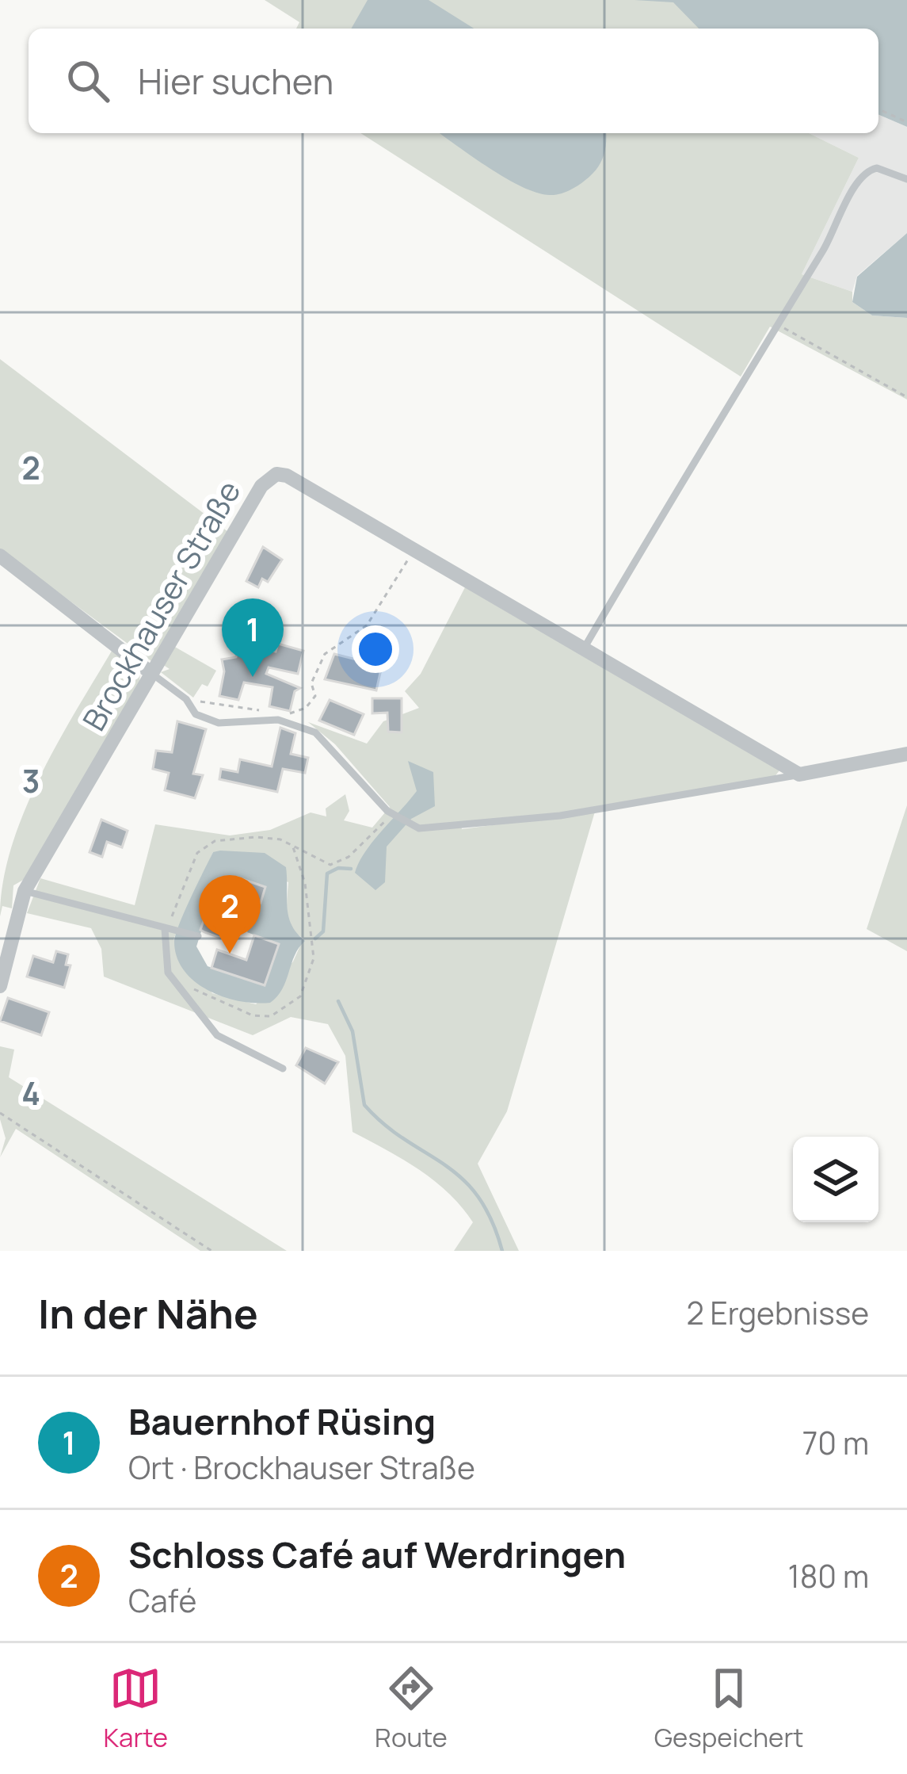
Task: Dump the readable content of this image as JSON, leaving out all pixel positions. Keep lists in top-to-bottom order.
{
  "streets": {
    "street": ["Brockhauser Straße"]
  },
  "page": {
    "search": "Hier suchen",
    "pins": ["1", "2"],
    "heading": ["In der Nähe", "2 Ergebnisse"],
    "list": [
      {
        "mark": "1",
        "name": "Bauernhof Rüsing",
        "note": "Ort · Brockhauser Straße",
        "value": "70 m"
      },
      {
        "mark": "2",
        "name": "Schloss Café auf Werdringen",
        "note": "Café",
        "value": "180 m"
      }
    ],
    "nav": ["Karte", "Route", "Gespeichert"]
  },
  "grid": {
    "rows": ["2", "3", "4"]
  }
}
